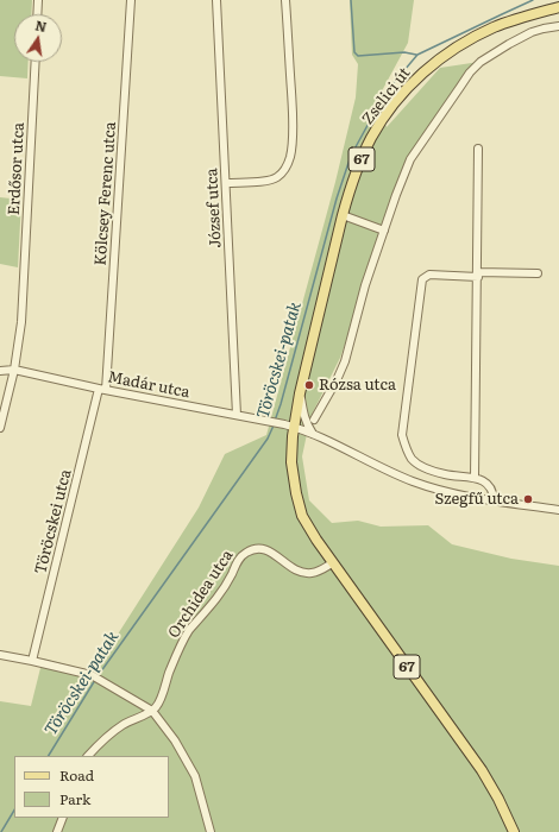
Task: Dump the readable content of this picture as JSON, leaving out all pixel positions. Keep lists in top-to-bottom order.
{
  "streets": {
    "main road": ["Zselici út", "67"],
    "street": [
      "Erdősor utca",
      "Kölcsey Ferenc utca",
      "József utca",
      "Madár utca",
      "Töröcskei utca",
      "Orchidea utca"
    ]
  },
  "crossings": [
    ["Zselici út", "67"],
    ["67", "Madár utca"],
    ["67", "Orchidea utca"],
    ["Erdősor utca", "Madár utca"],
    ["Kölcsey Ferenc utca", "Madár utca"],
    ["Kölcsey Ferenc utca", "Töröcskei utca"],
    ["József utca", "Madár utca"],
    ["Madár utca", "Töröcskei utca"]
  ],
  "water": ["Töröcskei-patak"],
  "places": ["Rózsa utca", "Szegfű utca"],
  "legend": ["Road", "Park"],
  "north": "top"
}
